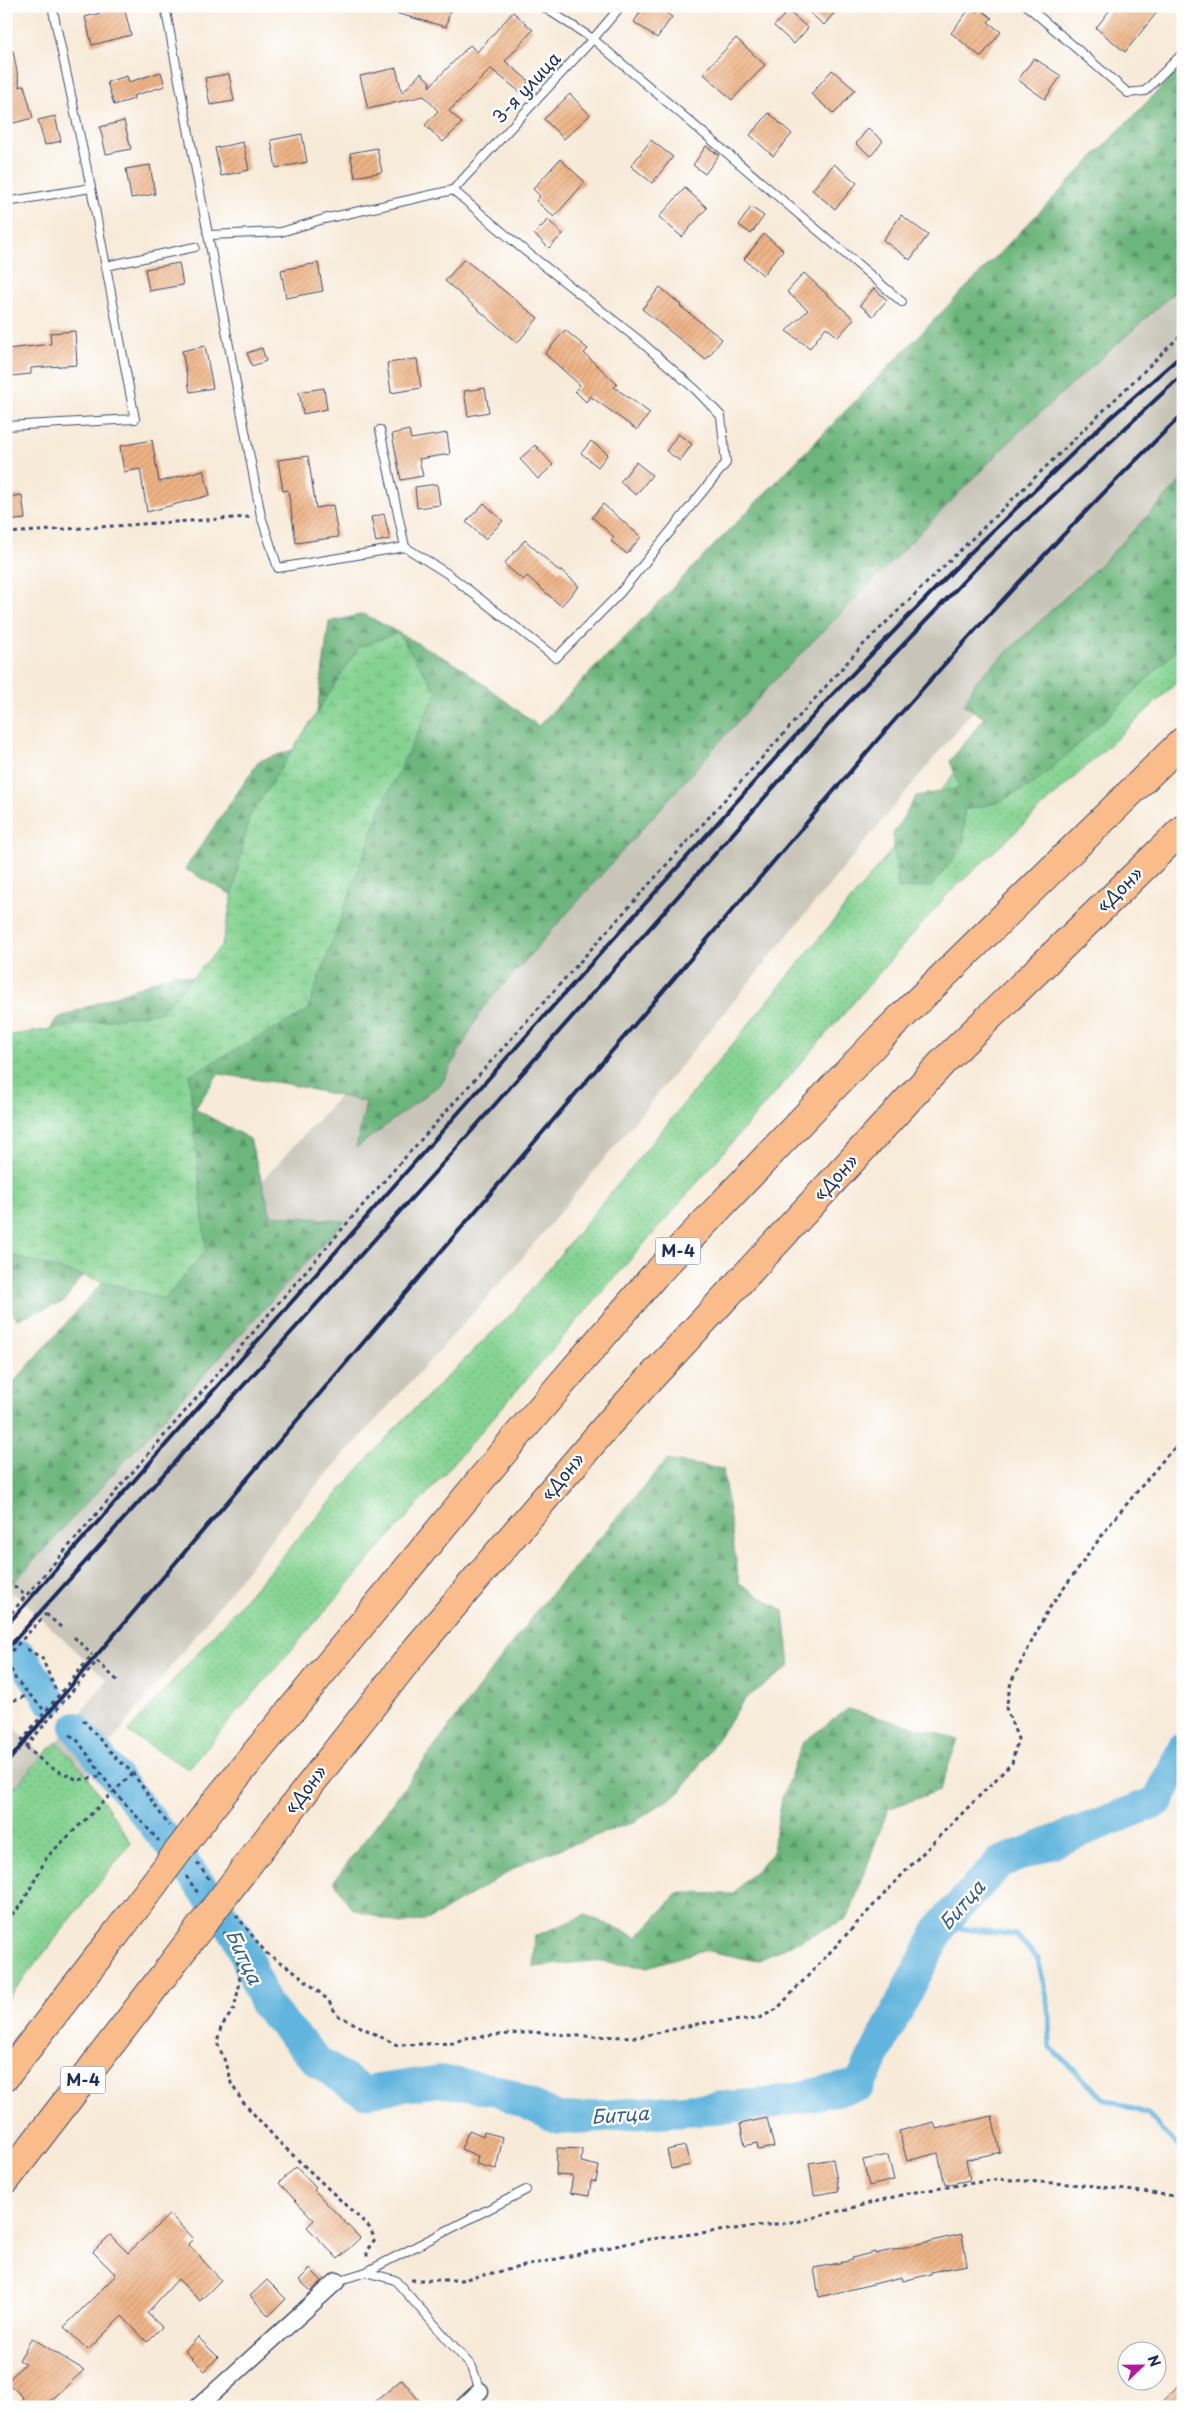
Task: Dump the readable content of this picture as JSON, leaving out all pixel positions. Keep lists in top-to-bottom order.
{
  "streets": {
    "highway": ["«Дон»", "М-4"],
    "lane": ["3-я улица"]
  },
  "water": ["Битца"],
  "north": "right"
}
